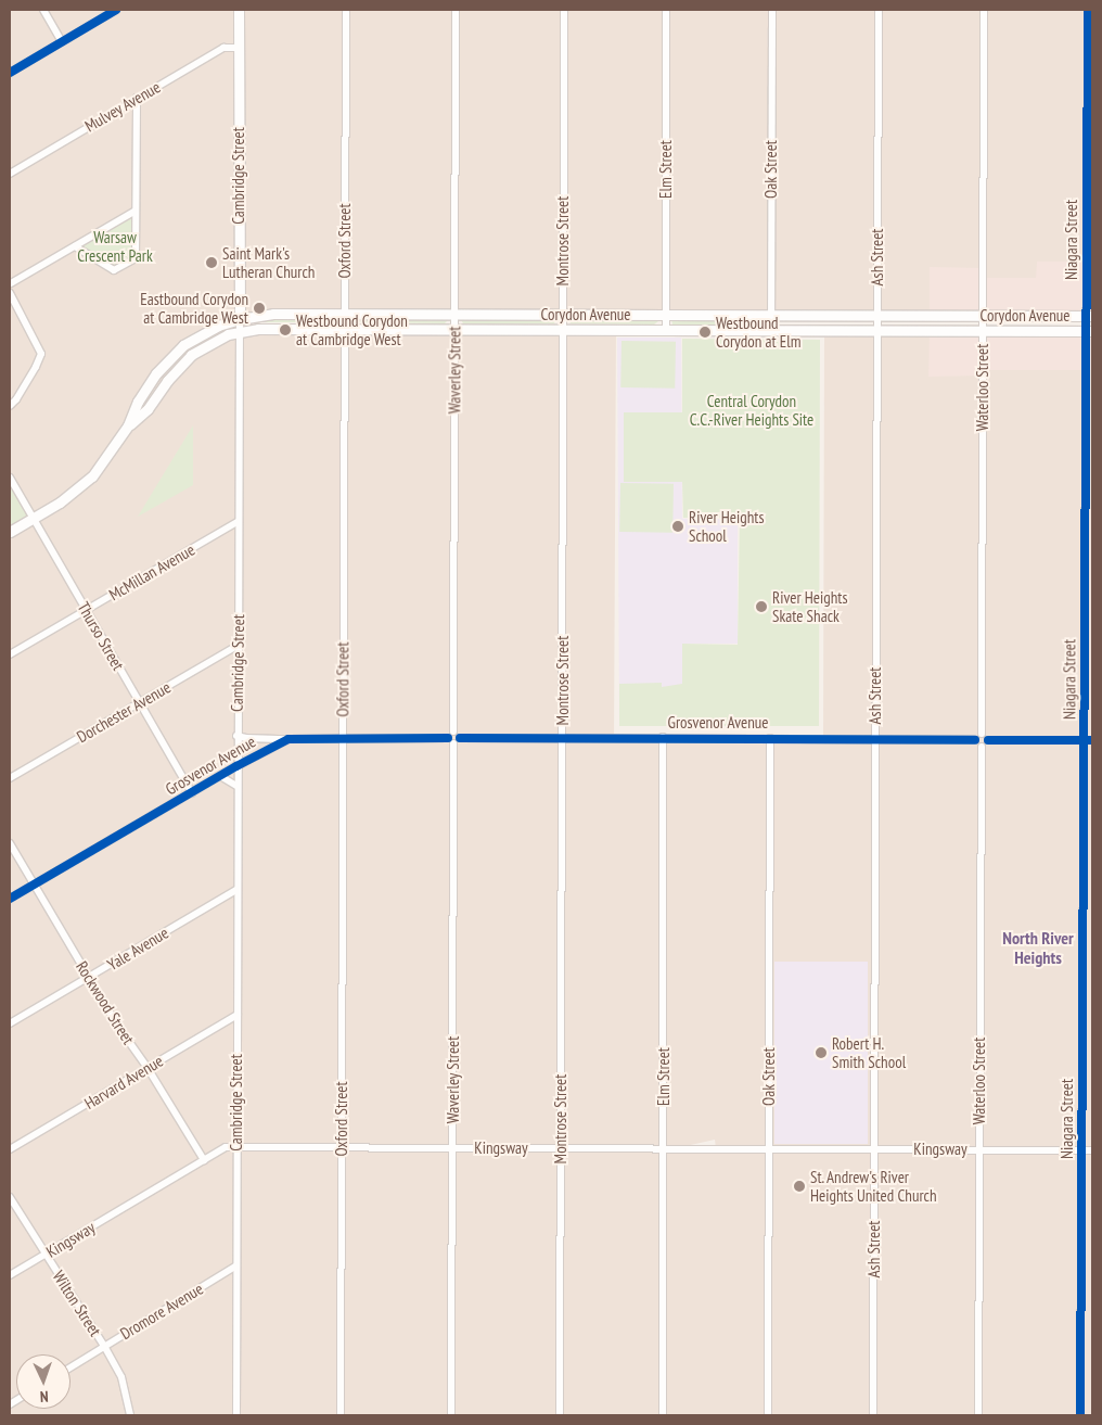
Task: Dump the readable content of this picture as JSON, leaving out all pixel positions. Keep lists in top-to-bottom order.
{
  "streets": {
    "main road": ["Cambridge Street", "Corydon Avenue"],
    "street": [
      "Mulvey Avenue",
      "Elm Street",
      "Oak Street",
      "Niagara Street",
      "Oxford Street",
      "Montrose Street",
      "Ash Street",
      "Waverley Street",
      "Waterloo Street",
      "McMillan Avenue",
      "Thurso Street",
      "Dorchester Avenue",
      "Grosvenor Avenue",
      "Yale Avenue",
      "Rockwood Street",
      "Harvard Avenue",
      "Kingsway",
      "Wilton Street",
      "Dromore Avenue"
    ]
  },
  "crossings": [
    ["Mulvey Avenue", "Cambridge Street"],
    ["Elm Street", "Corydon Avenue"],
    ["Elm Street", "Grosvenor Avenue"],
    ["Elm Street", "Kingsway"],
    ["Oak Street", "Corydon Avenue"],
    ["Oak Street", "Grosvenor Avenue"],
    ["Oak Street", "Kingsway"],
    ["Cambridge Street", "Corydon Avenue"],
    ["Cambridge Street", "McMillan Avenue"],
    ["Cambridge Street", "Dorchester Avenue"],
    ["Cambridge Street", "Grosvenor Avenue"],
    ["Cambridge Street", "Yale Avenue"],
    ["Cambridge Street", "Harvard Avenue"],
    ["Cambridge Street", "Kingsway"],
    ["Cambridge Street", "Dromore Avenue"],
    ["Niagara Street", "Corydon Avenue"],
    ["Niagara Street", "Kingsway"],
    ["Oxford Street", "Corydon Avenue"],
    ["Oxford Street", "Grosvenor Avenue"],
    ["Oxford Street", "Kingsway"],
    ["Montrose Street", "Corydon Avenue"],
    ["Montrose Street", "Grosvenor Avenue"],
    ["Montrose Street", "Kingsway"],
    ["Ash Street", "Corydon Avenue"],
    ["Ash Street", "Grosvenor Avenue"],
    ["Ash Street", "Kingsway"],
    ["Corydon Avenue", "Waverley Street"],
    ["Corydon Avenue", "Waterloo Street"],
    ["Corydon Avenue", "Thurso Street"],
    ["Waverley Street", "Kingsway"],
    ["Waterloo Street", "Kingsway"],
    ["McMillan Avenue", "Thurso Street"],
    ["Thurso Street", "Dorchester Avenue"],
    ["Thurso Street", "Grosvenor Avenue"],
    ["Grosvenor Avenue", "Rockwood Street"],
    ["Yale Avenue", "Rockwood Street"],
    ["Rockwood Street", "Harvard Avenue"],
    ["Rockwood Street", "Kingsway"],
    ["Kingsway", "Wilton Street"],
    ["Wilton Street", "Dromore Avenue"]
  ],
  "districts": ["North River Heights"],
  "parks": ["Warsaw Crescent Park", "Central Corydon C.C.-River Heights Site"],
  "places": [
    "Saint Mark's Lutheran Church",
    "Eastbound Corydon at Cambridge West",
    "Westbound Corydon at Cambridge West",
    "Westbound Corydon at Elm",
    "River Heights School",
    "River Heights Skate Shack",
    "Robert H. Smith School",
    "St. Andrew's River Heights United Church"
  ],
  "north": "bottom"
}
